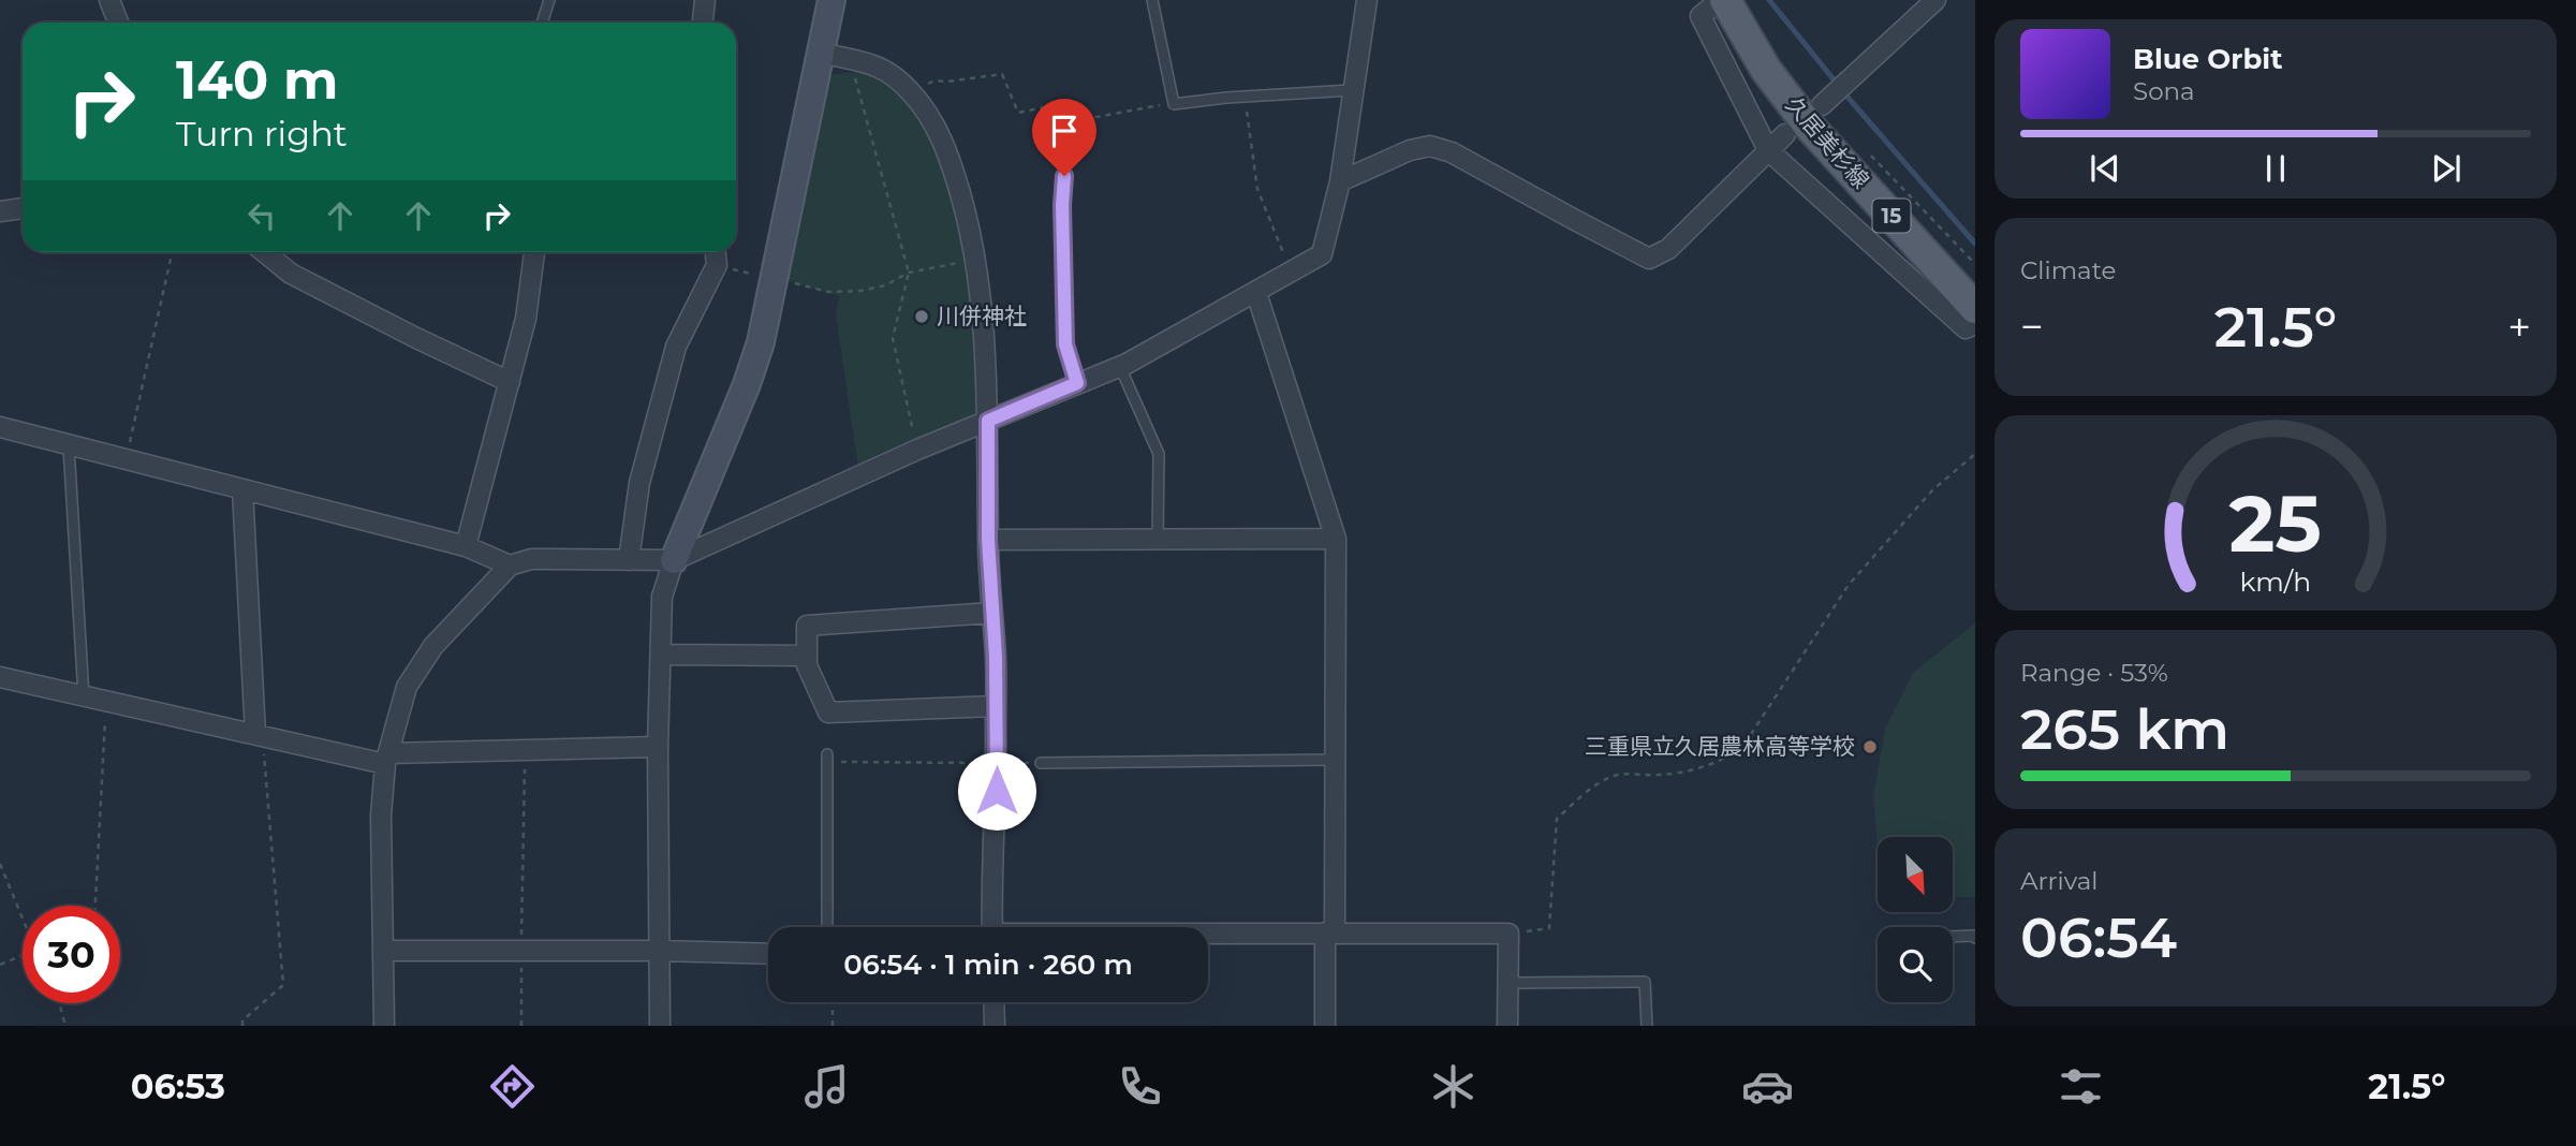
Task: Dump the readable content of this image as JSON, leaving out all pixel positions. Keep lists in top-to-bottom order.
{
  "streets": {
    "main road": ["久居美杉線", "15"]
  },
  "places": ["川併神社", "三重県立久居農林高等学校"],
  "north": "bottom right",
  "page": {
    "turn": ["140 m", "Turn right"],
    "song": ["Blue Orbit", "Sona"],
    "tile": [
      "Climate",
      ["Range · 53%", "265 km"],
      ["Arrival", "06:54"]
    ],
    "heat": ["−", "21.5°", "+"],
    "limit": "30",
    "trip": "06:54 · 1 min · 260 m",
    "tabs": ["06:53", "21.5°"],
    "gauge": ["25", "km/h"]
  }
}
